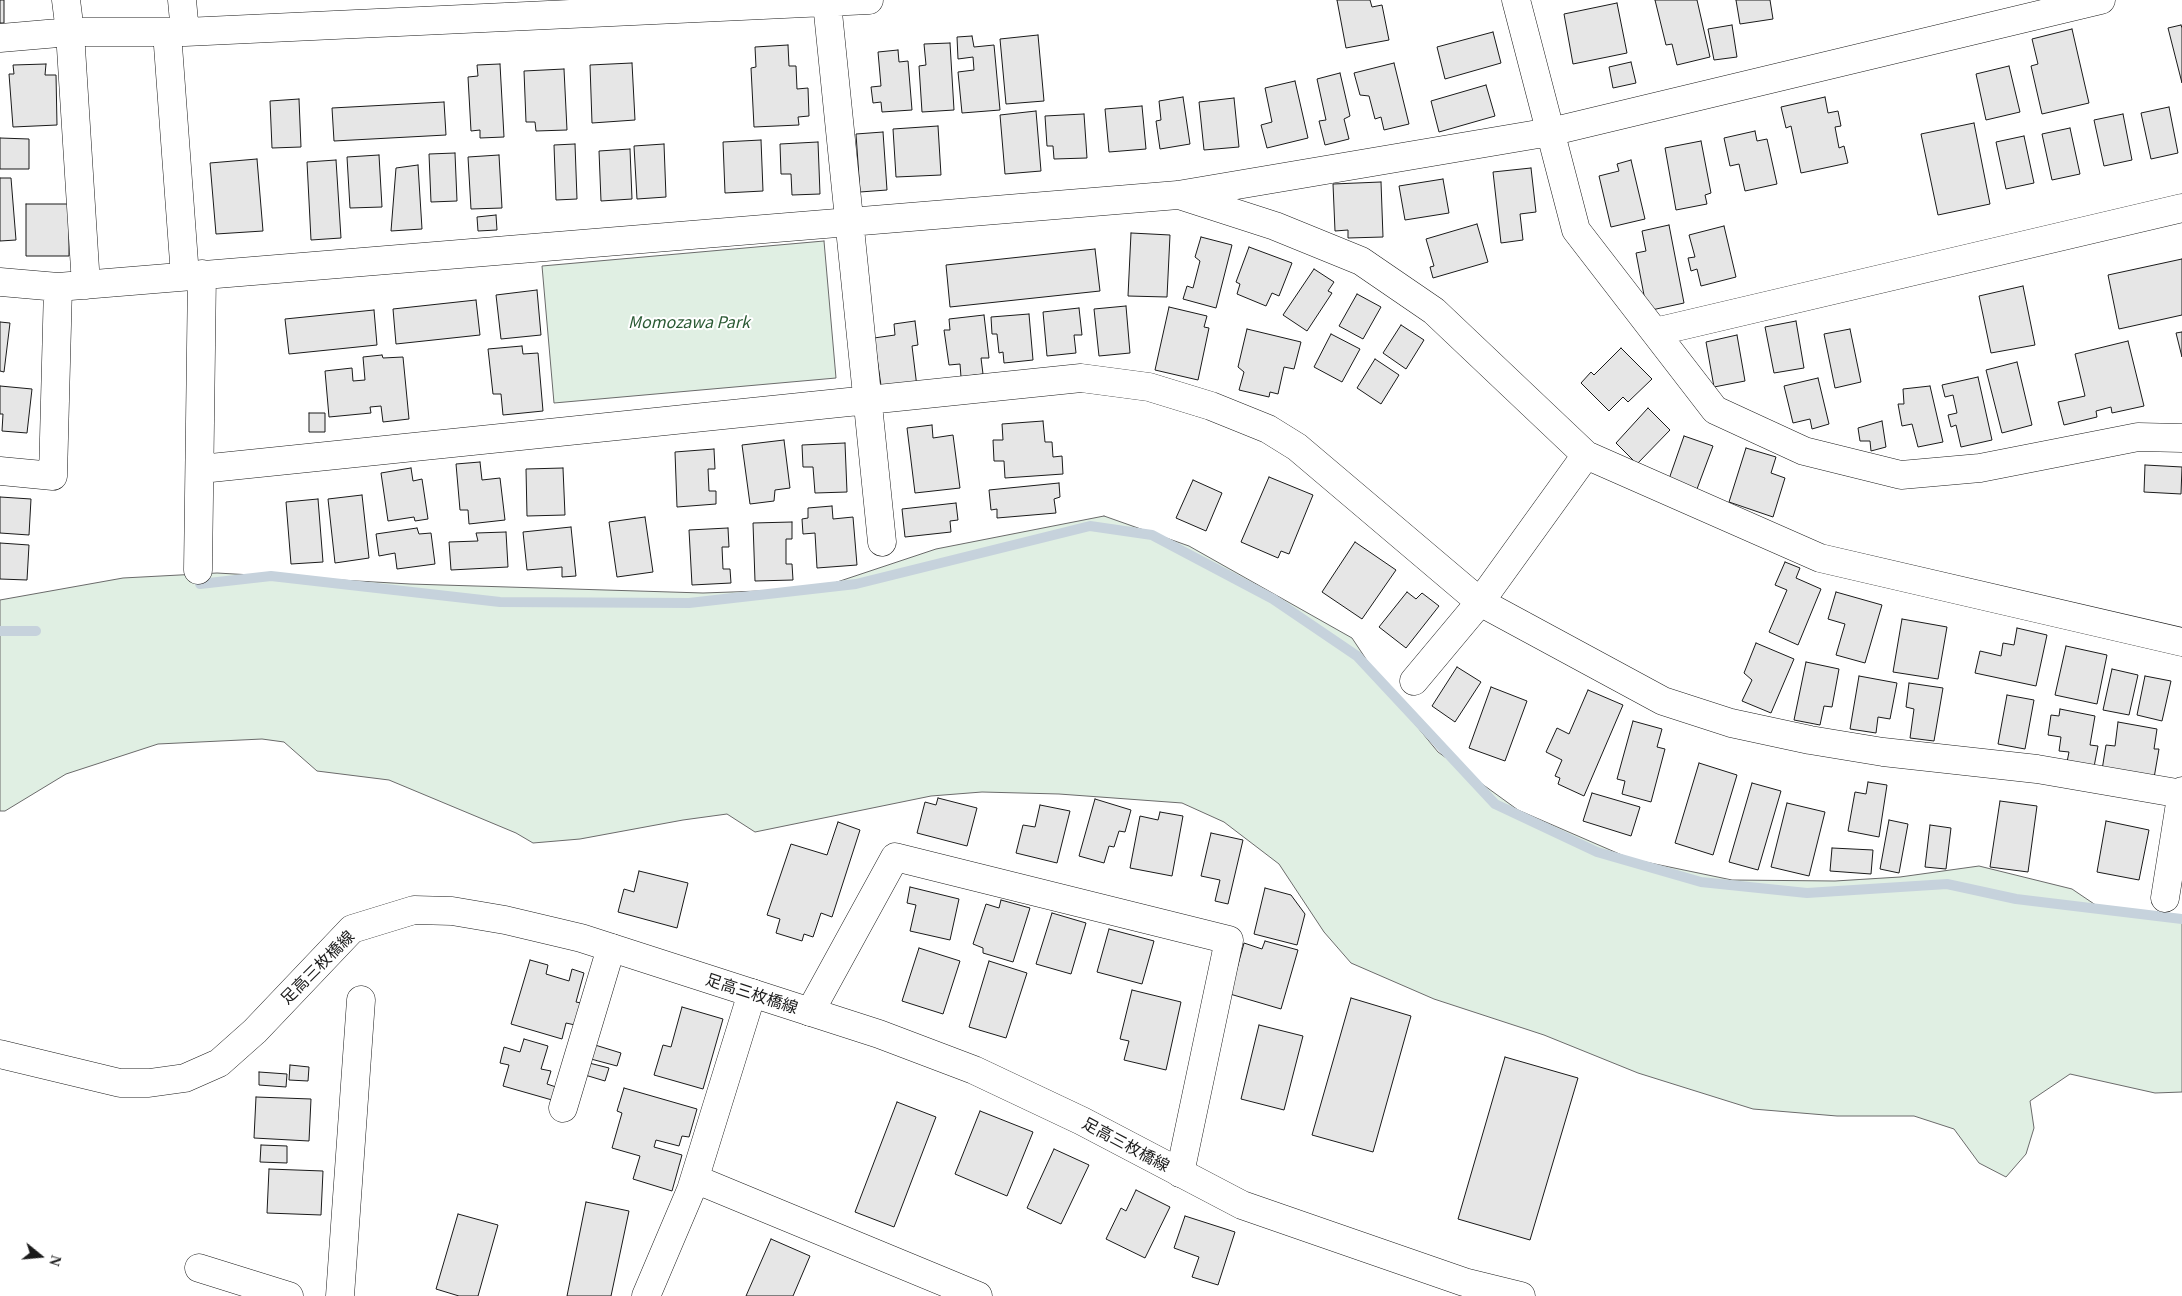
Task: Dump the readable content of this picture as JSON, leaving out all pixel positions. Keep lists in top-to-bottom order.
{
  "streets": {
    "street": ["足高三枚橋線"]
  },
  "parks": ["Momozawa Park"],
  "north": "right"
}
